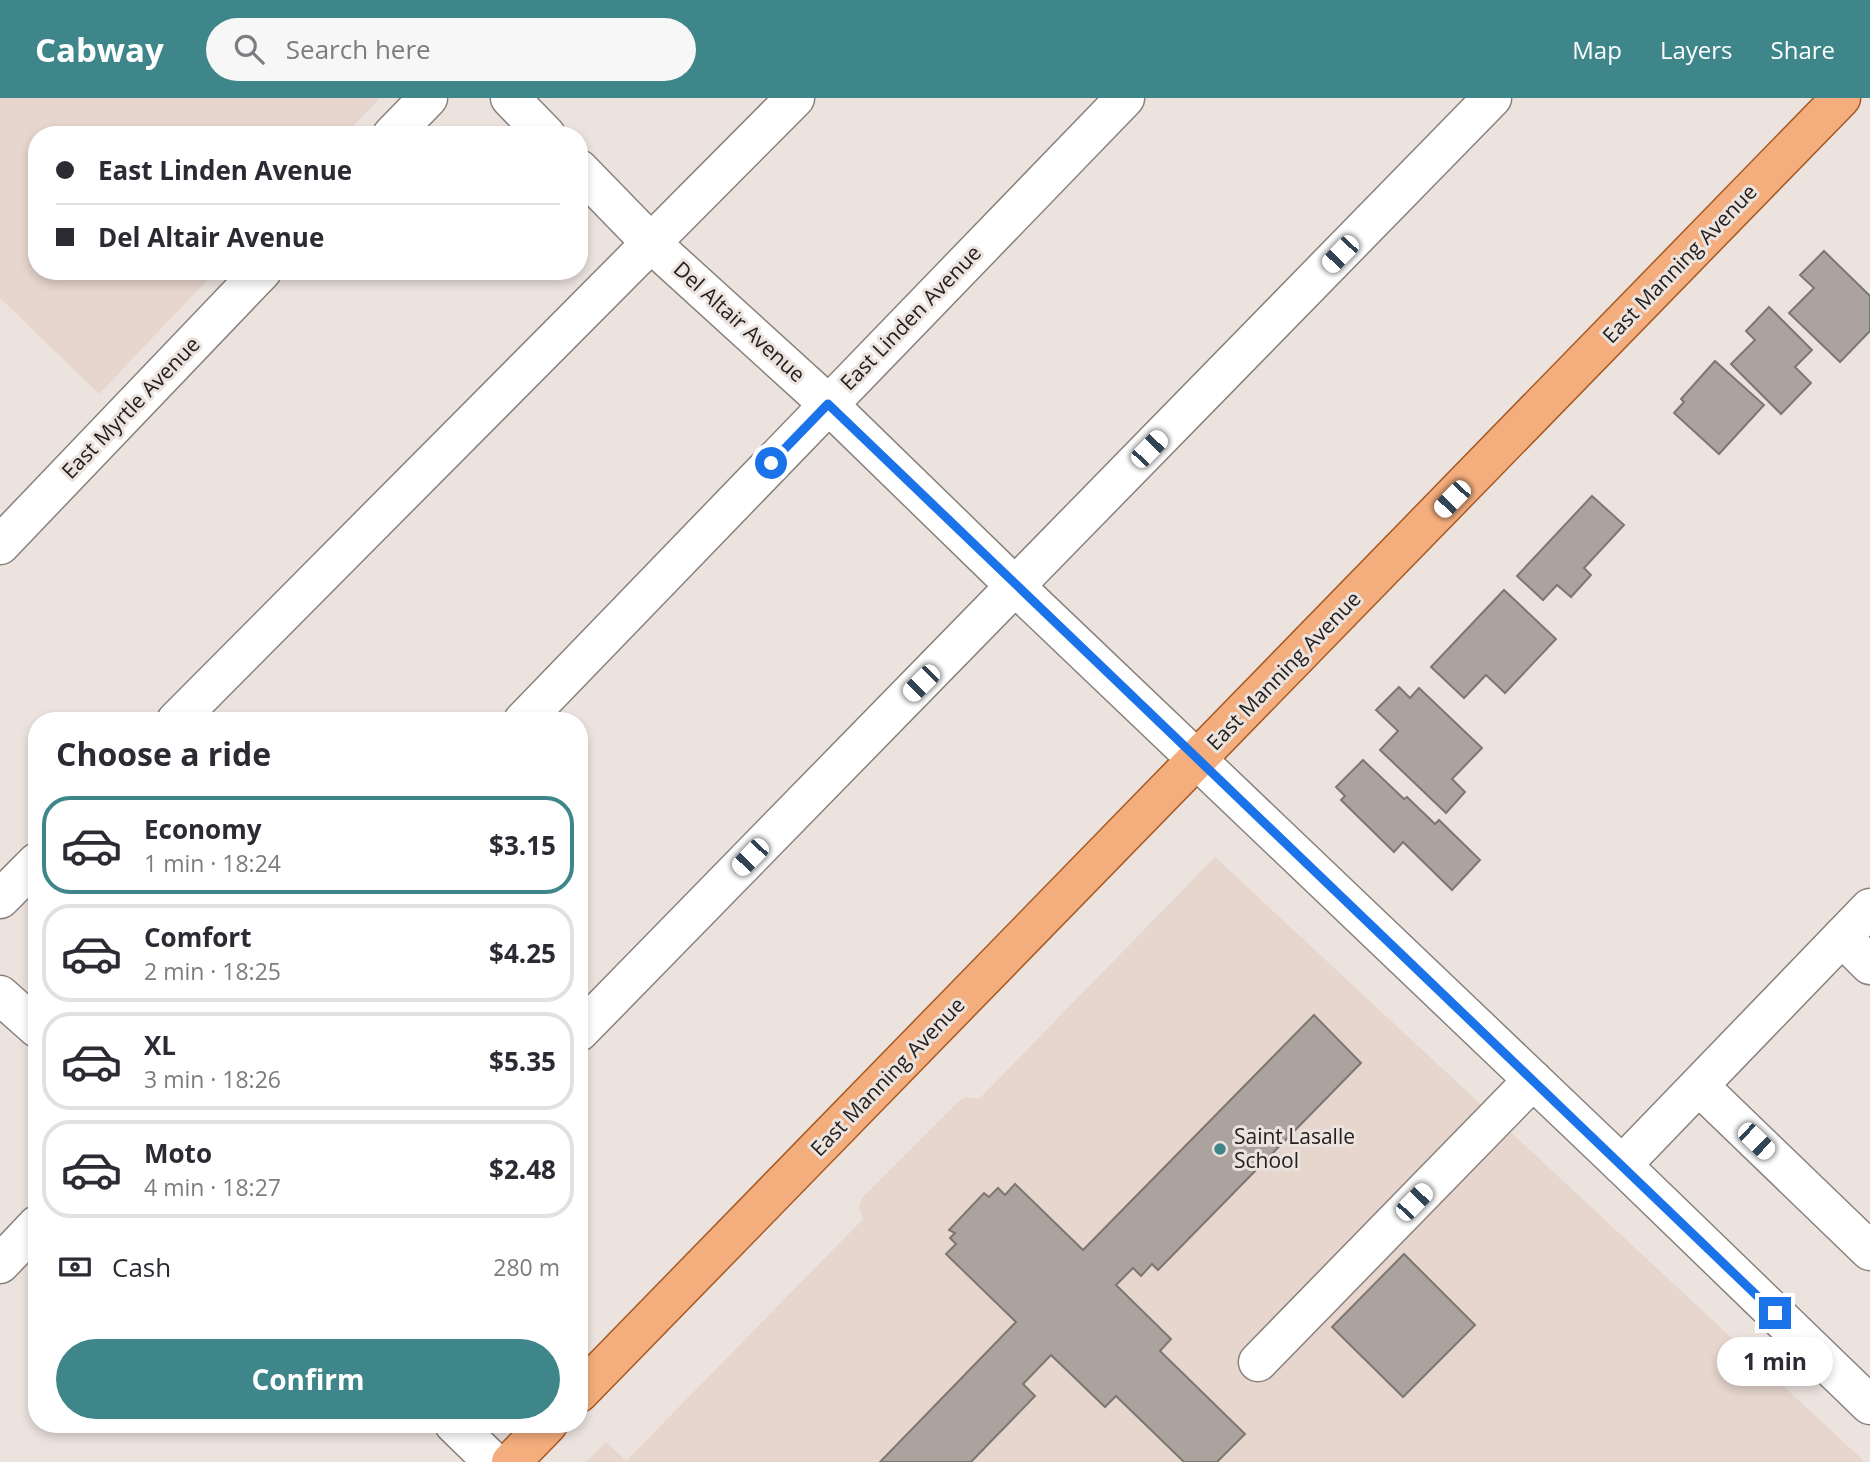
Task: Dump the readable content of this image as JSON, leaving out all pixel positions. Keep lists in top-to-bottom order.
{
  "streets": {
    "main road": ["East Manning Avenue"],
    "street": ["East Linden Avenue", "Del Altair Avenue", "East Myrtle Avenue"]
  },
  "crossings": [
    ["East Manning Avenue", "Del Altair Avenue"],
    ["East Linden Avenue", "Del Altair Avenue"]
  ],
  "places": ["Saint Lasalle School"],
  "page": {
    "header": "Cabway",
    "search": "Search here",
    "nav": ["Map", "Layers", "Share"],
    "banner": ["East Linden Avenue", "Del Altair Avenue"],
    "heading": "Choose a ride",
    "list": [
      {
        "name": "Economy",
        "note": "1 min · 18:24",
        "value": "$3.15"
      },
      {
        "name": "Comfort",
        "note": "2 min · 18:25",
        "value": "$4.25"
      },
      {
        "name": "XL",
        "note": "3 min · 18:26",
        "value": "$5.35"
      },
      {
        "name": "Moto",
        "note": "4 min · 18:27",
        "value": "$2.48"
      }
    ],
    "pay": ["Cash", "280 m"],
    "buttons": "Confirm",
    "bubble": "1 min"
  }
}
